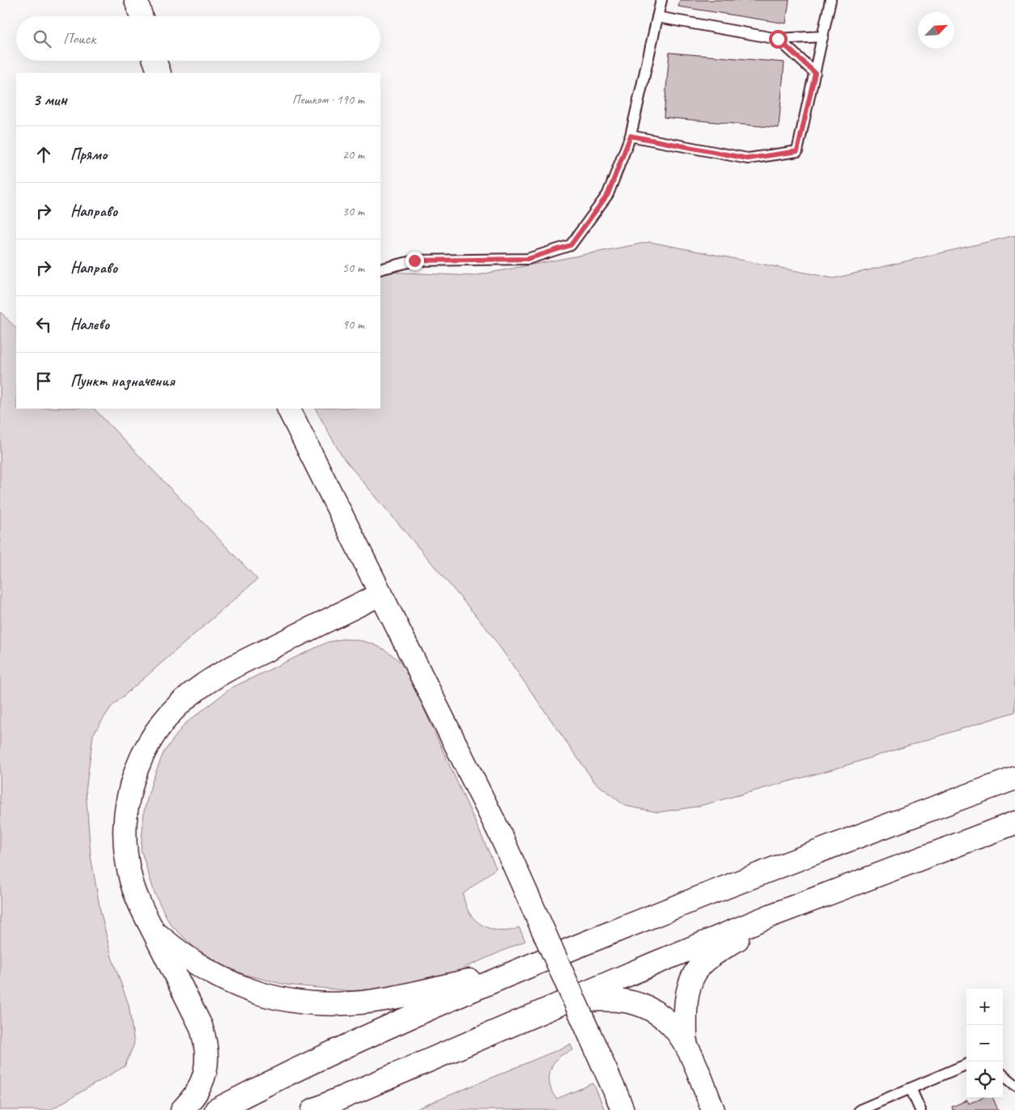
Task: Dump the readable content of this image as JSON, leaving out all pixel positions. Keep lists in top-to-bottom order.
{
  "north": "top right",
  "page": {
    "search": "Поиск",
    "heading": ["3 мин", "Пешком · 190 m"],
    "list": [
      ["Прямо", "20 m"],
      ["Направо", "30 m"],
      ["Направо", "50 m"],
      ["Налево", "90 m"],
      "Пункт назначения"
    ],
    "map_buttons": ["+", "−"]
  }
}
